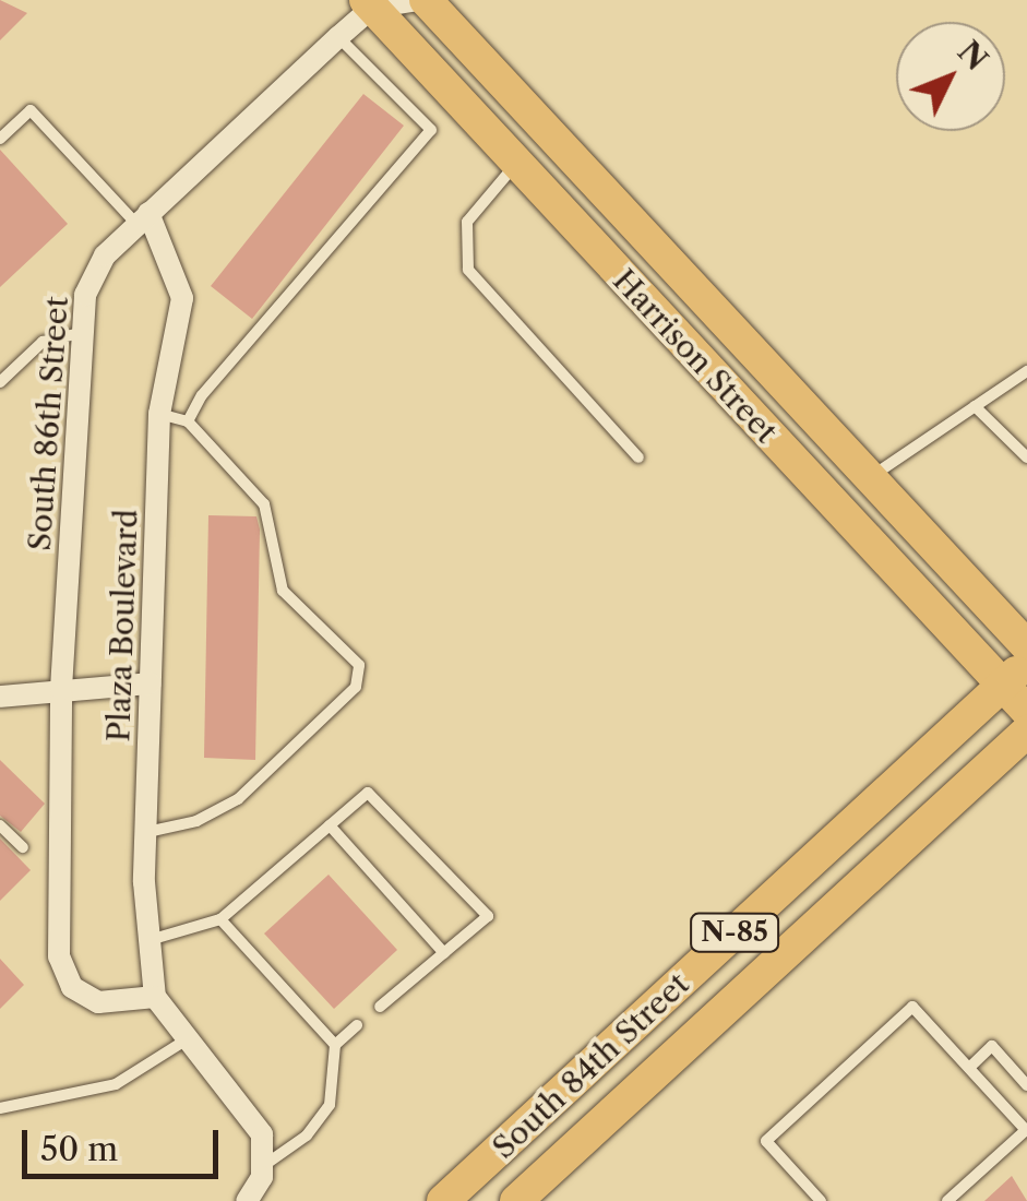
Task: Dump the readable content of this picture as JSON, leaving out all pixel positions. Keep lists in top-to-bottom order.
{
  "streets": {
    "main road": ["Harrison Street", "N-85", "South 84th Street"],
    "street": ["South 86th Street", "Plaza Boulevard"]
  },
  "crossings": [
    ["Harrison Street", "South 86th Street"],
    ["Harrison Street", "South 84th Street"],
    ["South 86th Street", "Plaza Boulevard"]
  ],
  "scale_bar": "50 m",
  "north": "top right"
}
